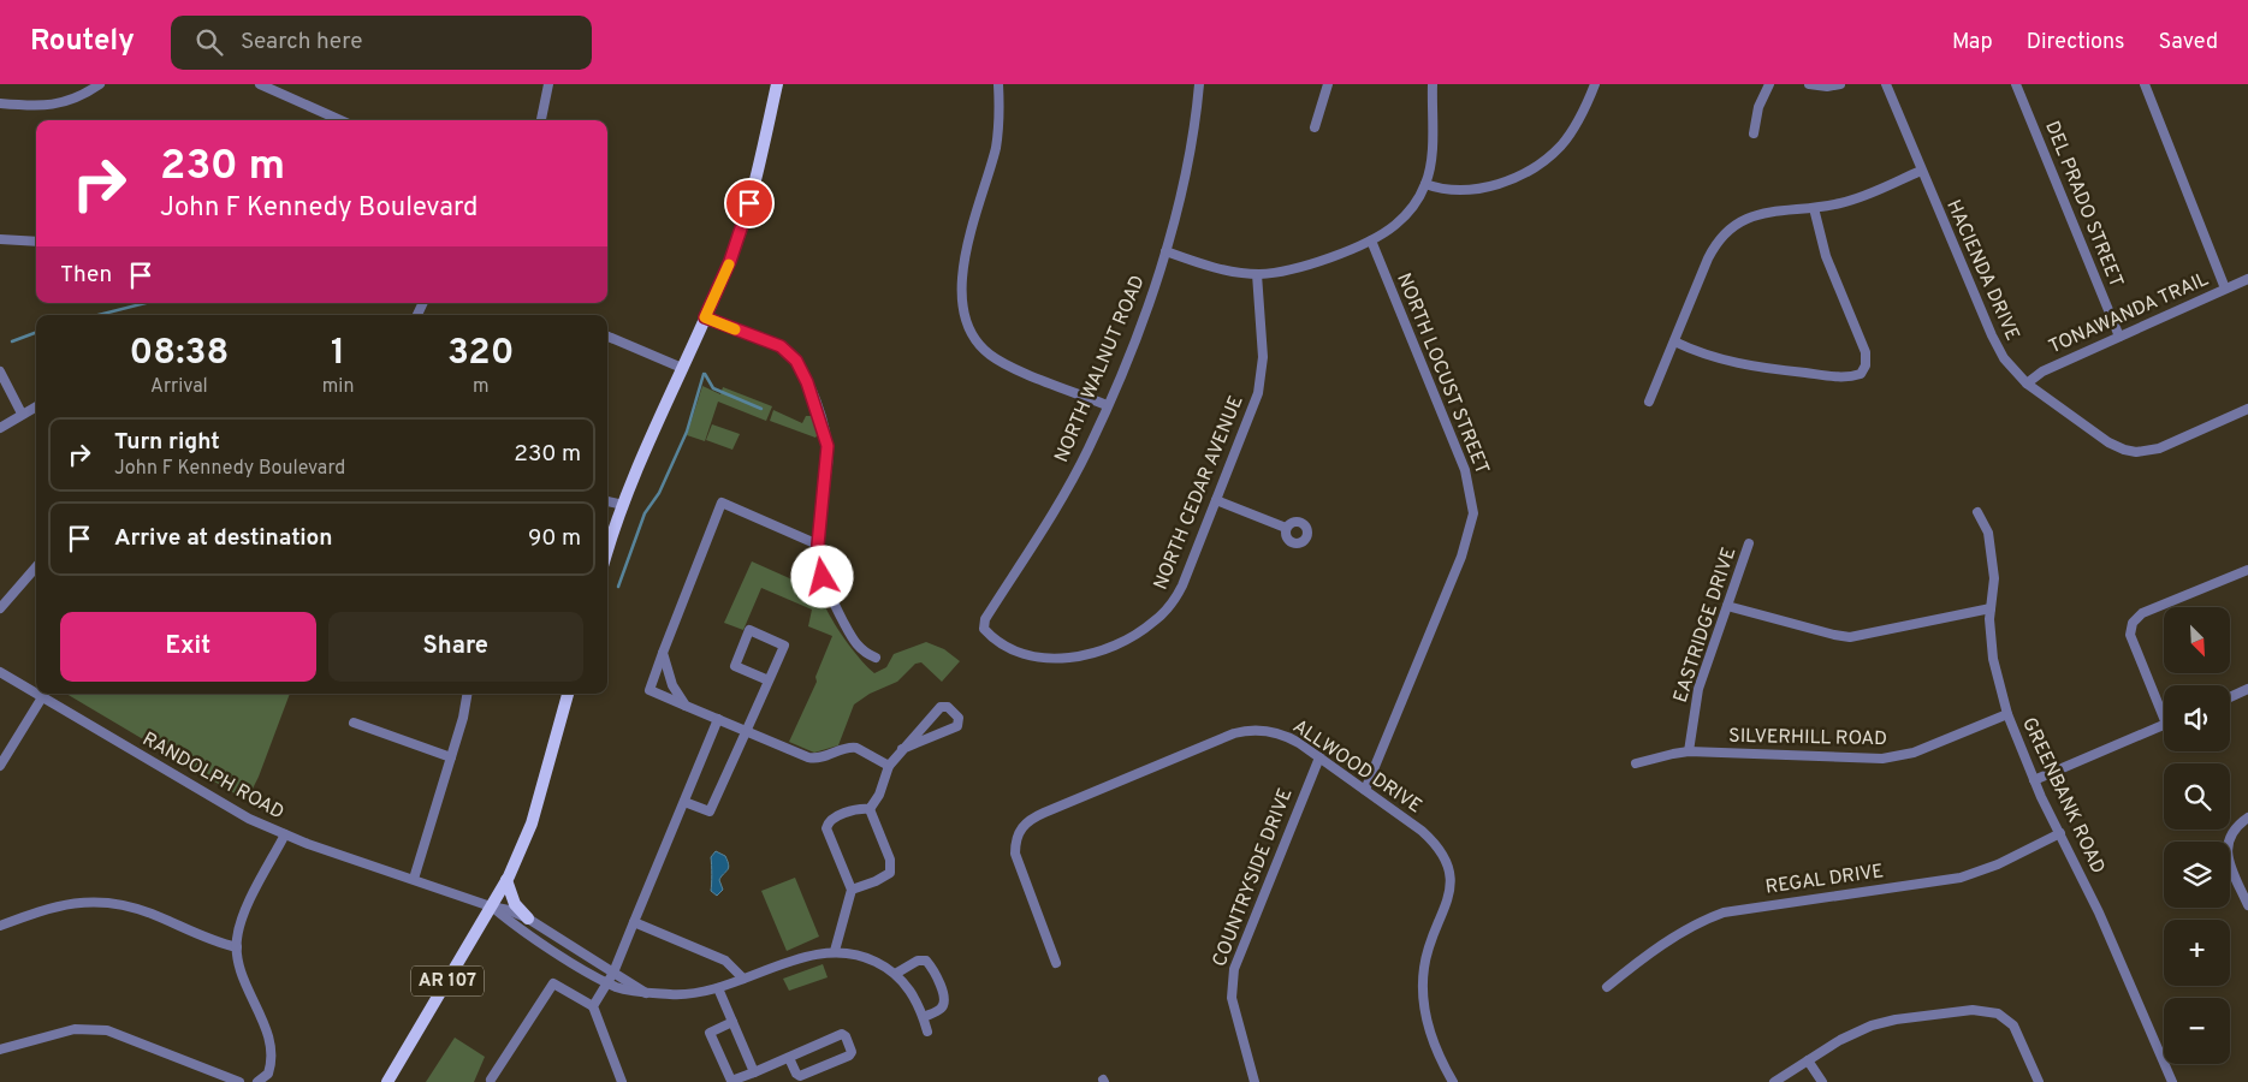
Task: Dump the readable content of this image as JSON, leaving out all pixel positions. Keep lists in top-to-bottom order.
{
  "streets": {
    "main road": ["AR 107"],
    "street": [
      "DEL PRADO STREET",
      "HACIENDA DRIVE",
      "TONAWANDA TRAIL",
      "NORTH WALNUT ROAD",
      "NORTH LOCUST STREET",
      "NORTH CEDAR AVENUE",
      "EASTRIDGE DRIVE",
      "SILVERHILL ROAD",
      "ALLWOOD DRIVE",
      "RANDOLPH ROAD",
      "GREENBANK ROAD",
      "COUNTRYSIDE DRIVE",
      "REGAL DRIVE"
    ]
  },
  "crossings": [
    ["DEL PRADO STREET", "TONAWANDA TRAIL"],
    ["HACIENDA DRIVE", "TONAWANDA TRAIL"],
    ["NORTH WALNUT ROAD", "NORTH CEDAR AVENUE"],
    ["NORTH LOCUST STREET", "ALLWOOD DRIVE"],
    ["EASTRIDGE DRIVE", "SILVERHILL ROAD"],
    ["SILVERHILL ROAD", "GREENBANK ROAD"],
    ["ALLWOOD DRIVE", "COUNTRYSIDE DRIVE"],
    ["RANDOLPH ROAD", "AR 107"],
    ["GREENBANK ROAD", "REGAL DRIVE"]
  ],
  "north": "bottom right",
  "page": {
    "header": "Routely",
    "search": "Search here",
    "nav": ["Map", "Directions", "Saved"],
    "turn": ["230 m", "John F Kennedy Boulevard"],
    "then": "Then",
    "eta": [
      "08:38",
      "Arrival",
      "1",
      "min",
      "320",
      "m"
    ],
    "list": [
      {
        "name": "Turn right",
        "note": "John F Kennedy Boulevard",
        "value": "230 m"
      },
      {
        "name": "Arrive at destination",
        "value": "90 m"
      }
    ],
    "buttons": ["Exit", "Share"],
    "map_buttons": ["+", "−"]
  }
}
